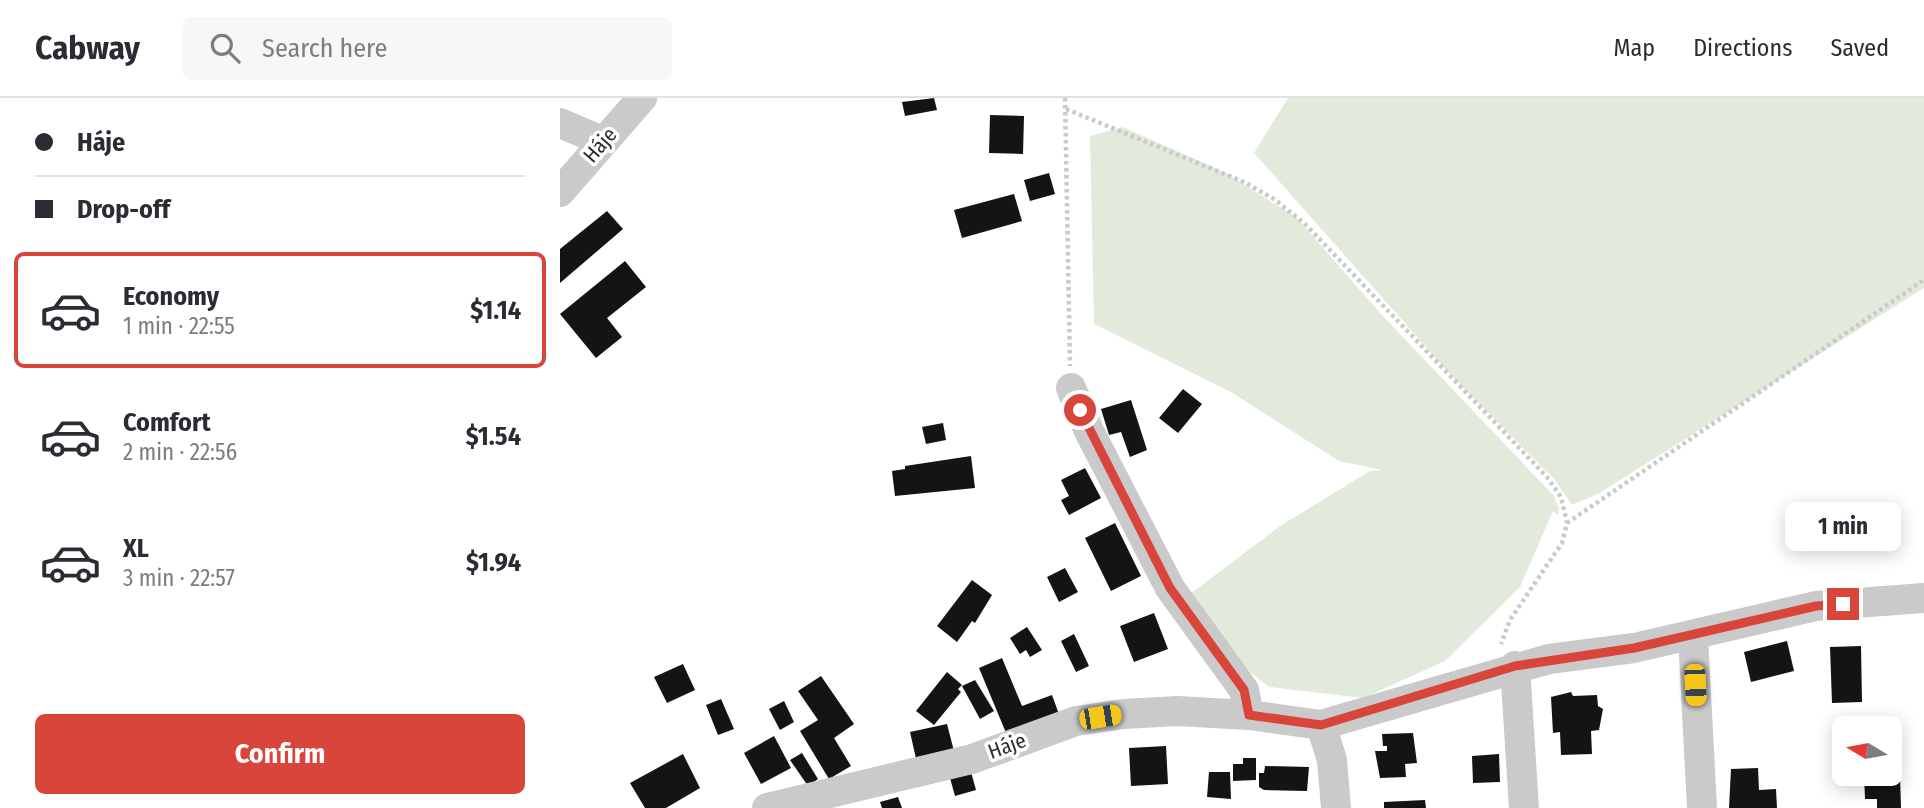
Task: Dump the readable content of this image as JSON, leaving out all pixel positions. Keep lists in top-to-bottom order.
{
  "streets": {
    "street": ["Háje"]
  },
  "north": "left",
  "page": {
    "header": "Cabway",
    "search": "Search here",
    "nav": ["Map", "Directions", "Saved"],
    "banner": ["Háje", "Drop-off"],
    "list": [
      {
        "name": "Economy",
        "note": "1 min · 22:55",
        "value": "$1.14"
      },
      {
        "name": "Comfort",
        "note": "2 min · 22:56",
        "value": "$1.54"
      },
      {
        "name": "XL",
        "note": "3 min · 22:57",
        "value": "$1.94"
      }
    ],
    "bubble": "1 min",
    "buttons": "Confirm"
  }
}
